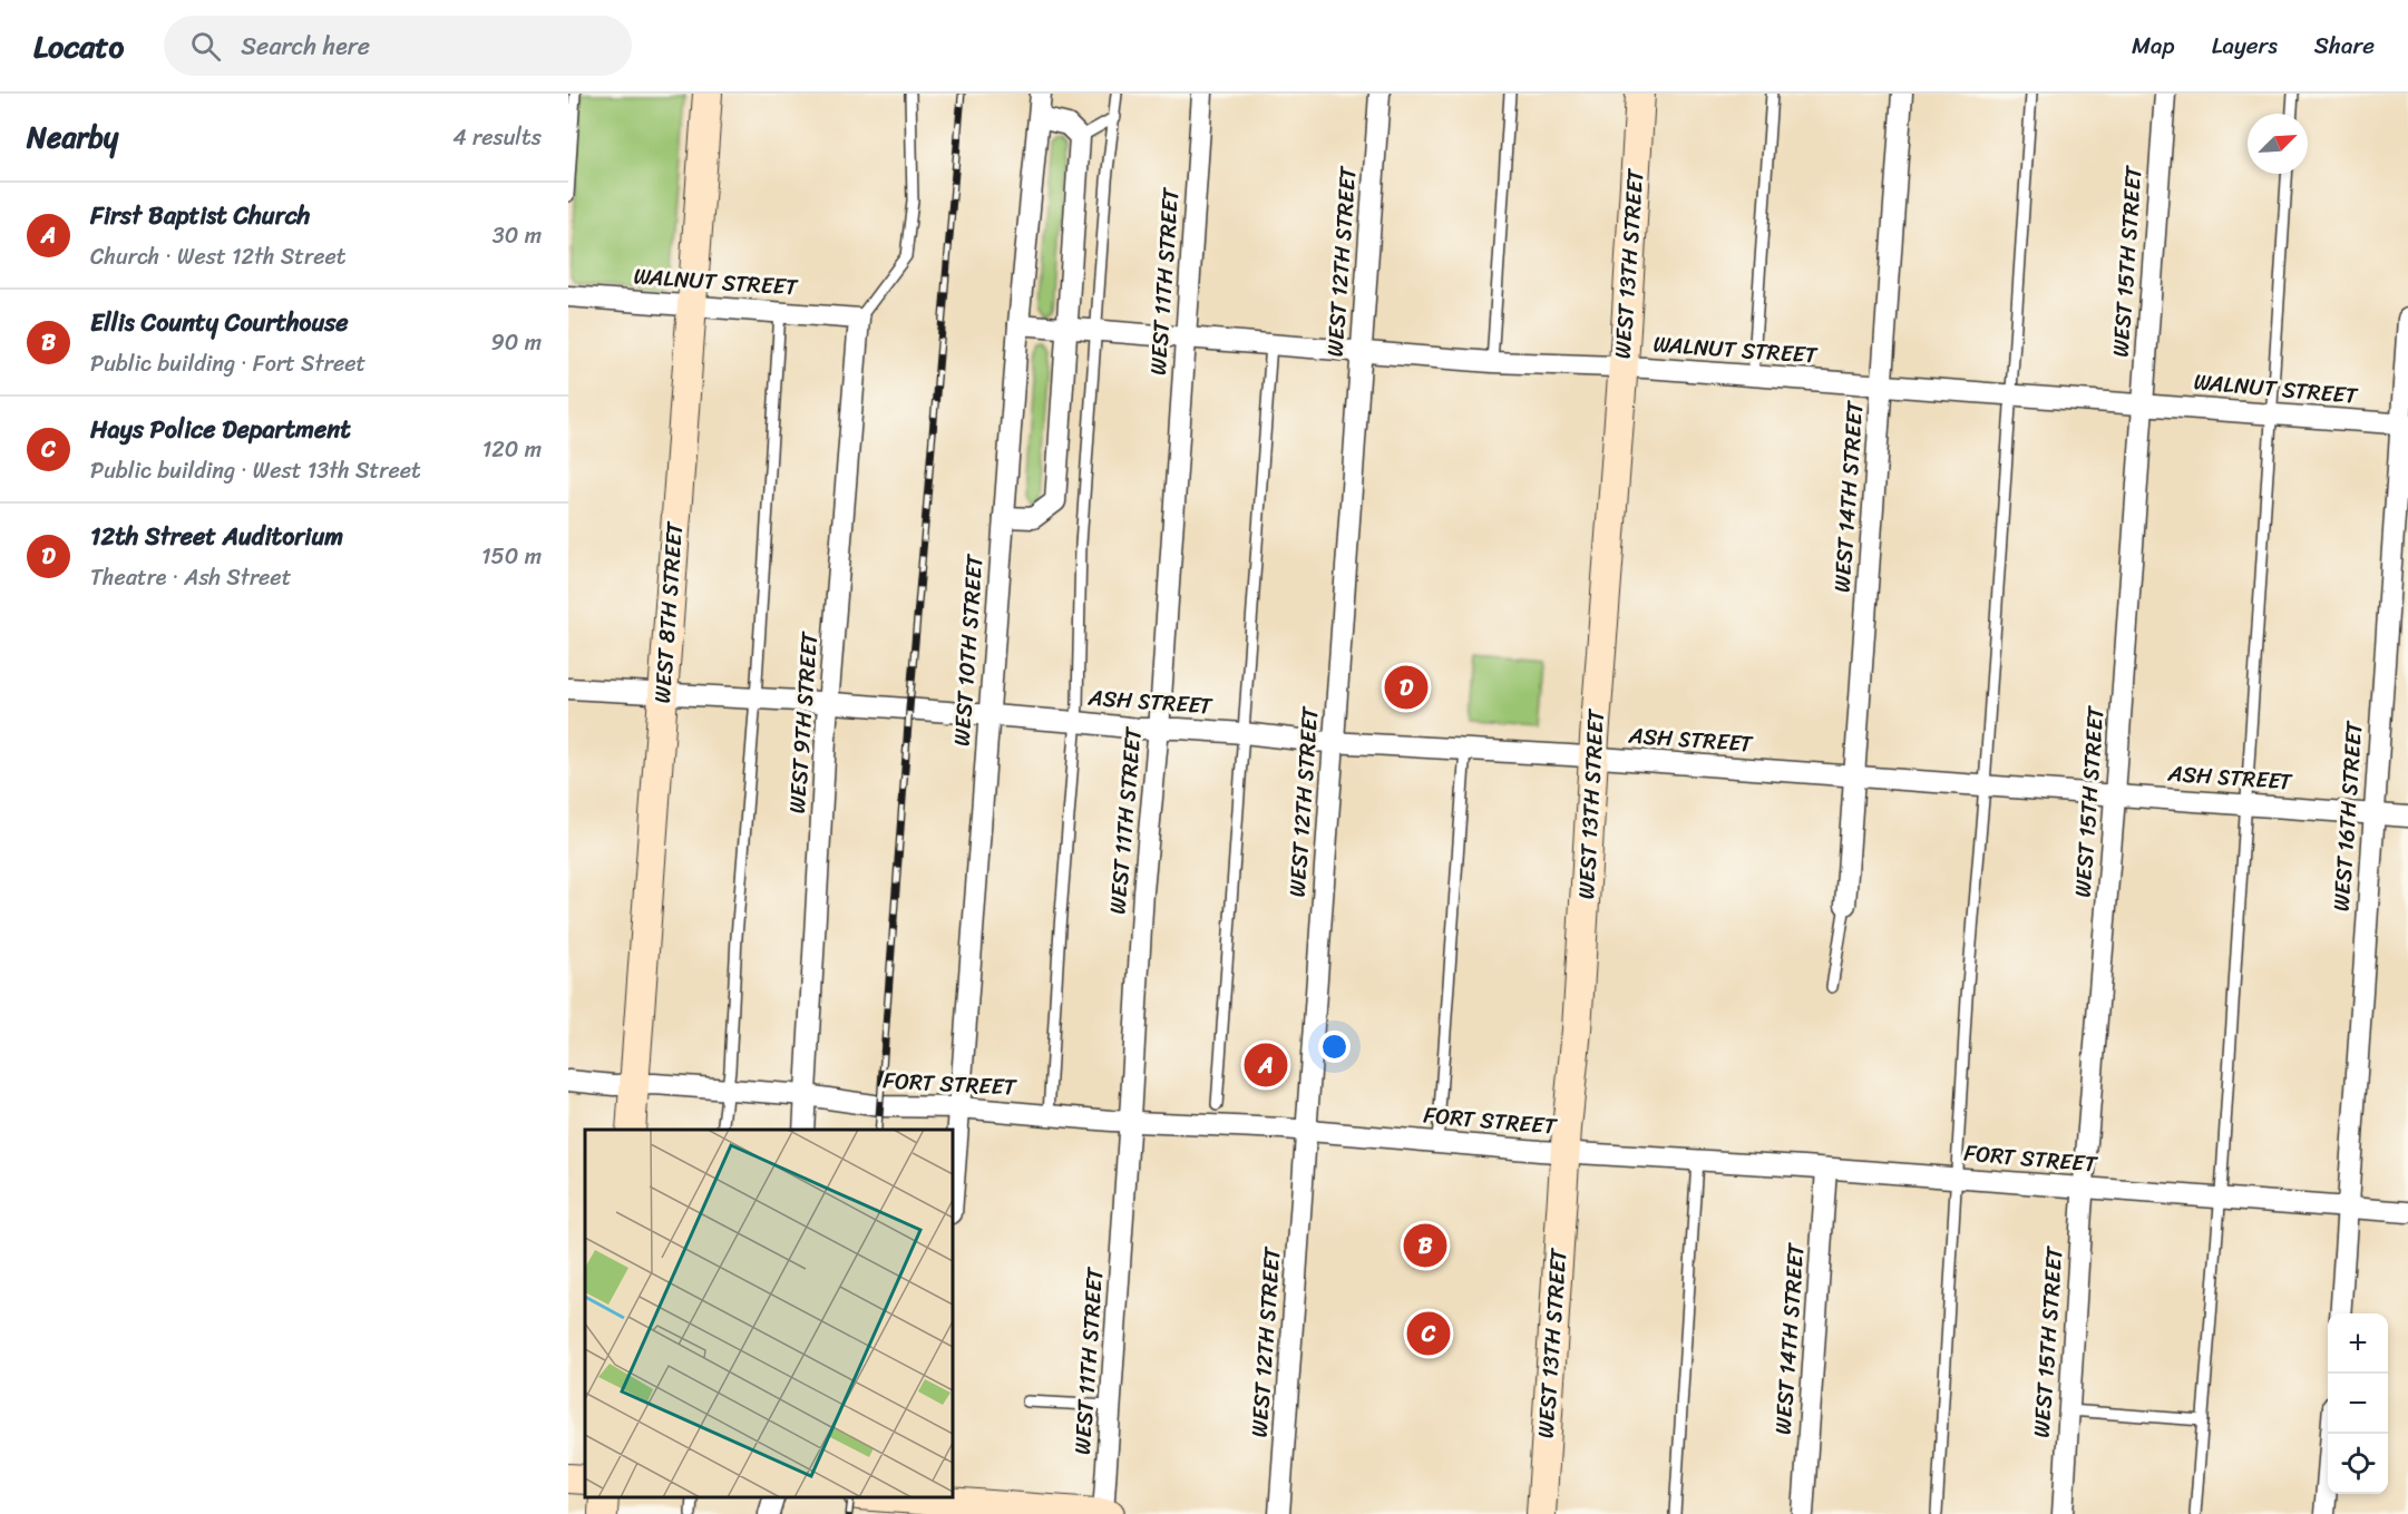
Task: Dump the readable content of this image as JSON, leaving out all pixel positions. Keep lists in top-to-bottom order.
{
  "streets": {
    "street": [
      "WEST 12TH STREET",
      "WEST 15TH STREET",
      "WEST 13TH STREET",
      "WALNUT STREET",
      "WEST 11TH STREET",
      "WEST 14TH STREET",
      "WEST 8TH STREET",
      "WEST 10TH STREET",
      "ASH STREET",
      "WEST 9TH STREET",
      "WEST 16TH STREET",
      "FORT STREET"
    ]
  },
  "crossings": [
    ["WEST 12TH STREET", "WALNUT STREET"],
    ["WEST 12TH STREET", "ASH STREET"],
    ["WEST 12TH STREET", "FORT STREET"],
    ["WEST 15TH STREET", "WALNUT STREET"],
    ["WEST 15TH STREET", "ASH STREET"],
    ["WEST 15TH STREET", "FORT STREET"],
    ["WEST 13TH STREET", "WALNUT STREET"],
    ["WEST 13TH STREET", "ASH STREET"],
    ["WEST 13TH STREET", "FORT STREET"],
    ["WALNUT STREET", "WEST 11TH STREET"],
    ["WALNUT STREET", "WEST 14TH STREET"],
    ["WALNUT STREET", "WEST 8TH STREET"],
    ["WALNUT STREET", "WEST 10TH STREET"],
    ["WALNUT STREET", "WEST 9TH STREET"],
    ["WALNUT STREET", "WEST 16TH STREET"],
    ["WEST 11TH STREET", "ASH STREET"],
    ["WEST 11TH STREET", "FORT STREET"],
    ["WEST 14TH STREET", "ASH STREET"],
    ["WEST 14TH STREET", "FORT STREET"],
    ["WEST 8TH STREET", "ASH STREET"],
    ["WEST 8TH STREET", "FORT STREET"],
    ["WEST 10TH STREET", "ASH STREET"],
    ["WEST 10TH STREET", "FORT STREET"],
    ["ASH STREET", "WEST 9TH STREET"],
    ["ASH STREET", "WEST 16TH STREET"],
    ["WEST 9TH STREET", "FORT STREET"],
    ["WEST 16TH STREET", "FORT STREET"]
  ],
  "north": "top right",
  "page": {
    "header": "Locato",
    "search": "Search here",
    "nav": ["Map", "Layers", "Share"],
    "heading": ["Nearby", "4 results"],
    "list": [
      {
        "mark": "A",
        "name": "First Baptist Church",
        "note": "Church · West 12th Street",
        "value": "30 m"
      },
      {
        "mark": "B",
        "name": "Ellis County Courthouse",
        "note": "Public building · Fort Street",
        "value": "90 m"
      },
      {
        "mark": "C",
        "name": "Hays Police Department",
        "note": "Public building · West 13th Street",
        "value": "120 m"
      },
      {
        "mark": "D",
        "name": "12th Street Auditorium",
        "note": "Theatre · Ash Street",
        "value": "150 m"
      }
    ],
    "pins": [
      "D",
      "A",
      "B",
      "C"
    ],
    "map_buttons": ["+", "−"]
  }
}
